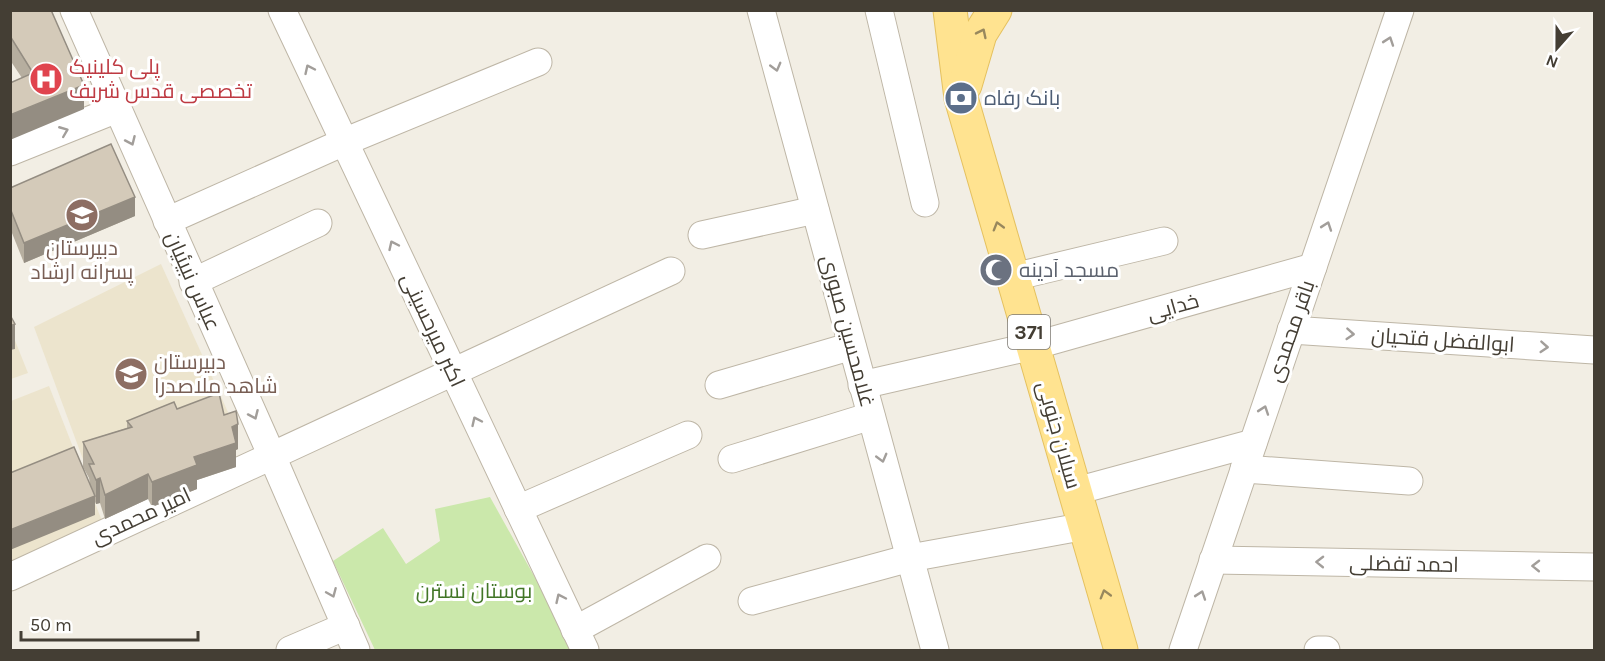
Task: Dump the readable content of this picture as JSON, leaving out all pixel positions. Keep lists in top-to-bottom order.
{
  "streets": {
    "main road": ["371", "سبلان جنوبی"],
    "street": [
      "عباس نبیئیان",
      "خدایی",
      "اکبر میرحسینی",
      "غلامحسین صبوری",
      "باقر محمدی",
      "ابوالفضل فتحیان",
      "امیر محمدی",
      "احمد تفضلی"
    ]
  },
  "crossings": [
    ["عباس نبیئیان", "امیر محمدی"],
    ["خدایی", "غلامحسین صبوری"],
    ["خدایی", "باقر محمدی"],
    ["خدایی", "سبلان جنوبی"],
    ["اکبر میرحسینی", "امیر محمدی"],
    ["باقر محمدی", "ابوالفضل فتحیان"],
    ["باقر محمدی", "احمد تفضلی"]
  ],
  "one_way": [
    "عباس نبیئیان",
    "اکبر میرحسینی",
    "باقر محمدی",
    "سبلان جنوبی"
  ],
  "parks": ["بوستان نسترن"],
  "places": {
    "hospital": ["پلی کلینیک تخصصی قدس شریف"],
    "bank": ["بانک رفاه"],
    "school or university": ["دبیرستان پسرانه ارشاد", "دبیرستان شاهد ملاصدرا"],
    "mosque": ["مسجد آدینه"]
  },
  "scale_bar": "50 m",
  "north": "bottom"
}
